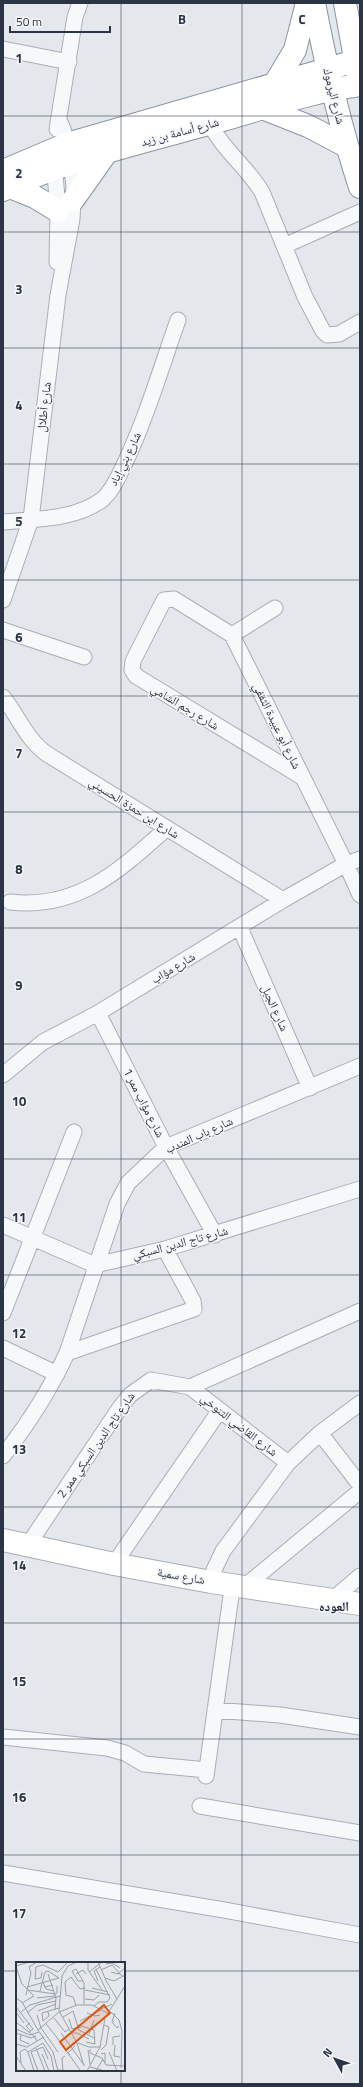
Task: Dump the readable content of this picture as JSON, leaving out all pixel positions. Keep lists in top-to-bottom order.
{
  "streets": {
    "main road": ["شارع اليرموك", "شارع أسامة بن زيد", "شارع سمية"],
    "street": [
      "شارع أطلال",
      "شارع بني إياد",
      "شارع رجم الشامي",
      "شارع أبو عبيدة الثقفي",
      "شارع ابن حمزة الحسيني",
      "شارع مؤاب",
      "شارع الجبل",
      "شارع مؤاب ممر 1",
      "شارع باب المندب",
      "شارع تاج الدين السبكي",
      "شارع القاضي التنوخي",
      "شارع تاج الدين السبكي ممر 2"
    ]
  },
  "crossings": [
    ["شارع اليرموك", "شارع أسامة بن زيد"],
    ["شارع أسامة بن زيد", "شارع أطلال"],
    ["شارع أطلال", "شارع بني إياد"],
    ["شارع رجم الشامي", "شارع أبو عبيدة الثقفي"],
    ["شارع أبو عبيدة الثقفي", "شارع مؤاب"],
    ["شارع ابن حمزة الحسيني", "شارع مؤاب"],
    ["شارع مؤاب", "شارع الجبل"],
    ["شارع مؤاب", "شارع مؤاب ممر 1"],
    ["شارع الجبل", "شارع باب المندب"],
    ["شارع مؤاب ممر 1", "شارع باب المندب"],
    ["شارع مؤاب ممر 1", "شارع تاج الدين السبكي"],
    ["شارع باب المندب", "شارع تاج الدين السبكي"],
    ["شارع القاضي التنوخي", "شارع تاج الدين السبكي ممر 2"],
    ["شارع تاج الدين السبكي ممر 2", "شارع سمية"]
  ],
  "districts": ["العوده"],
  "scale_bar": "50 m",
  "north": "top left",
  "grid": {
    "columns": ["B", "C"],
    "rows": [
      "1",
      "2",
      "3",
      "4",
      "5",
      "6",
      "7",
      "8",
      "9",
      "10",
      "11",
      "12",
      "13",
      "14",
      "15",
      "16",
      "17"
    ]
  }
}
